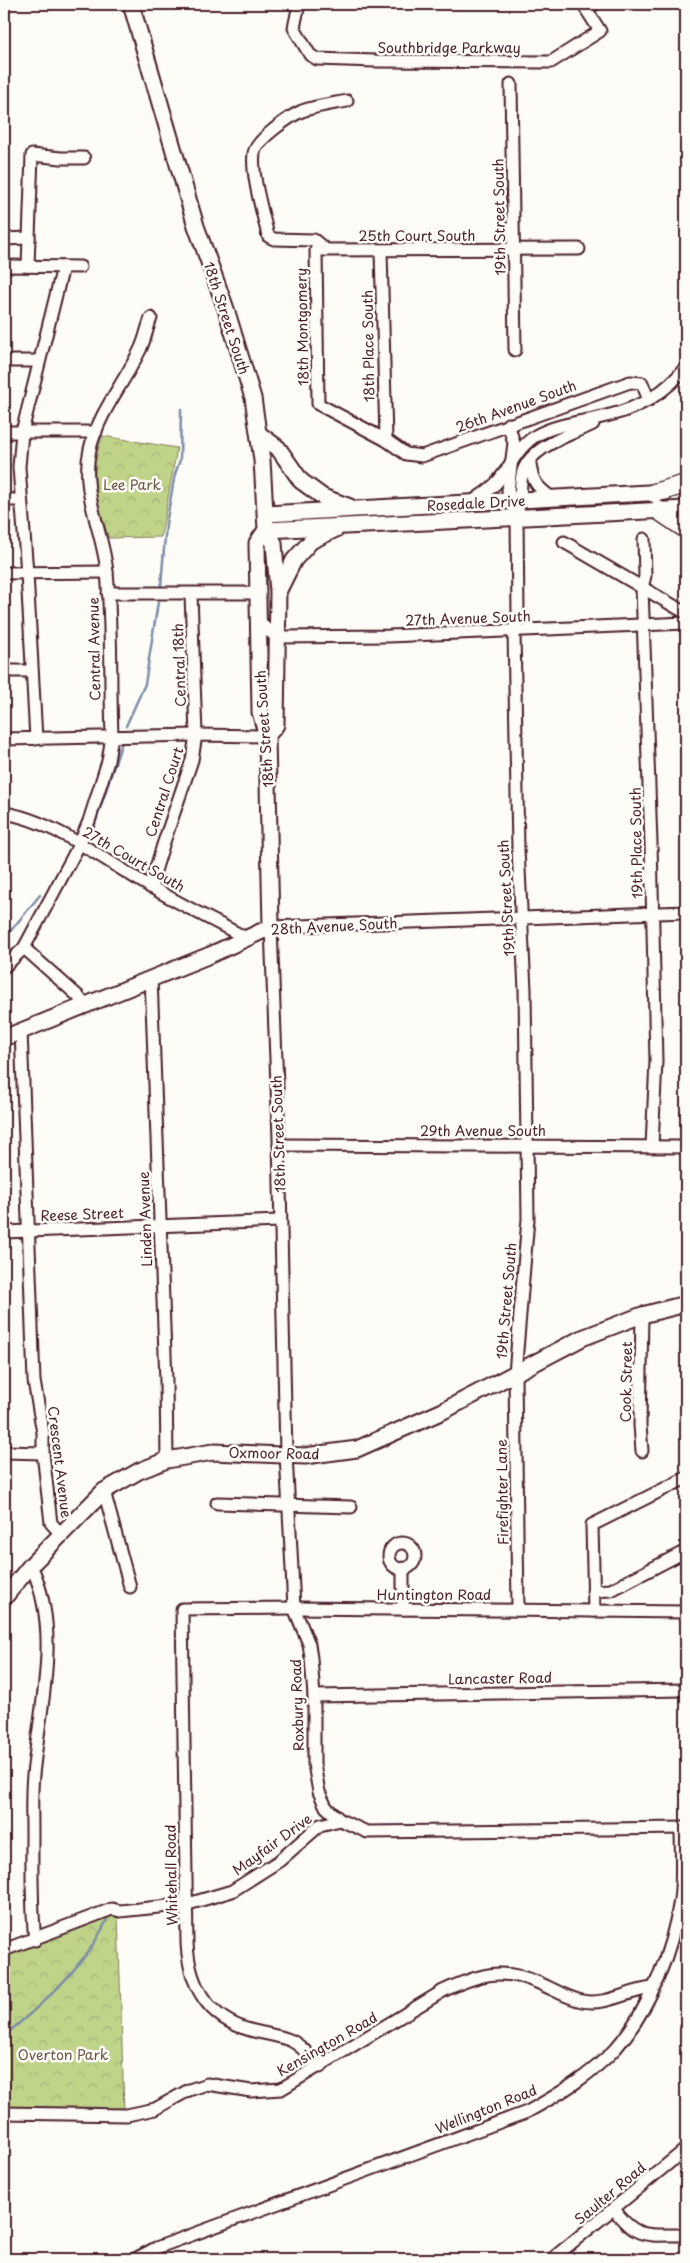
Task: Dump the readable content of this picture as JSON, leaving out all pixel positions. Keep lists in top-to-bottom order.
{
  "streets": {
    "main road": [
      "18th Street South",
      "Rosedale Drive",
      "28th Avenue South",
      "Oxmoor Road"
    ],
    "street": [
      "Southbridge Parkway",
      "19th Street South",
      "25th Court South",
      "18th Montgomery",
      "18th Place South",
      "26th Avenue South",
      "27th Avenue South",
      "Central Avenue",
      "Central 18th",
      "Central Court",
      "19th Place South",
      "27th Court South",
      "29th Avenue South",
      "Reese Street",
      "Linden Avenue",
      "Cook Street",
      "Crescent Avenue",
      "Firefighter Lane",
      "Huntington Road",
      "Lancaster Road",
      "Roxbury Road",
      "Mayfair Drive",
      "Whitehall Road",
      "Kensington Road",
      "Wellington Road",
      "Saulter Road"
    ]
  },
  "crossings": [
    ["19th Street South", "25th Court South"],
    ["19th Street South", "Rosedale Drive"],
    ["19th Street South", "27th Avenue South"],
    ["19th Street South", "28th Avenue South"],
    ["19th Street South", "29th Avenue South"],
    ["19th Street South", "Oxmoor Road"],
    ["19th Street South", "Firefighter Lane"],
    ["25th Court South", "18th Montgomery"],
    ["25th Court South", "18th Place South"],
    ["18th Street South", "Rosedale Drive"],
    ["18th Street South", "28th Avenue South"],
    ["18th Street South", "29th Avenue South"],
    ["18th Street South", "Reese Street"],
    ["18th Street South", "Oxmoor Road"],
    ["18th Street South", "Roxbury Road"],
    ["18th Montgomery", "26th Avenue South"],
    ["18th Place South", "26th Avenue South"],
    ["27th Avenue South", "19th Place South"],
    ["Central Avenue", "27th Court South"],
    ["Central 18th", "Central Court"],
    ["Central Court", "27th Court South"],
    ["19th Place South", "28th Avenue South"],
    ["19th Place South", "29th Avenue South"],
    ["27th Court South", "28th Avenue South"],
    ["28th Avenue South", "Linden Avenue"],
    ["28th Avenue South", "Crescent Avenue"],
    ["Reese Street", "Linden Avenue"],
    ["Reese Street", "Crescent Avenue"],
    ["Linden Avenue", "Oxmoor Road"],
    ["Cook Street", "Oxmoor Road"],
    ["Oxmoor Road", "Crescent Avenue"],
    ["Oxmoor Road", "Firefighter Lane"],
    ["Oxmoor Road", "Roxbury Road"],
    ["Firefighter Lane", "Huntington Road"],
    ["Huntington Road", "Roxbury Road"],
    ["Huntington Road", "Whitehall Road"],
    ["Lancaster Road", "Roxbury Road"],
    ["Roxbury Road", "Mayfair Drive"],
    ["Mayfair Drive", "Whitehall Road"],
    ["Whitehall Road", "Kensington Road"],
    ["Kensington Road", "Wellington Road"]
  ],
  "parks": ["Lee Park", "Overton Park"]
}
